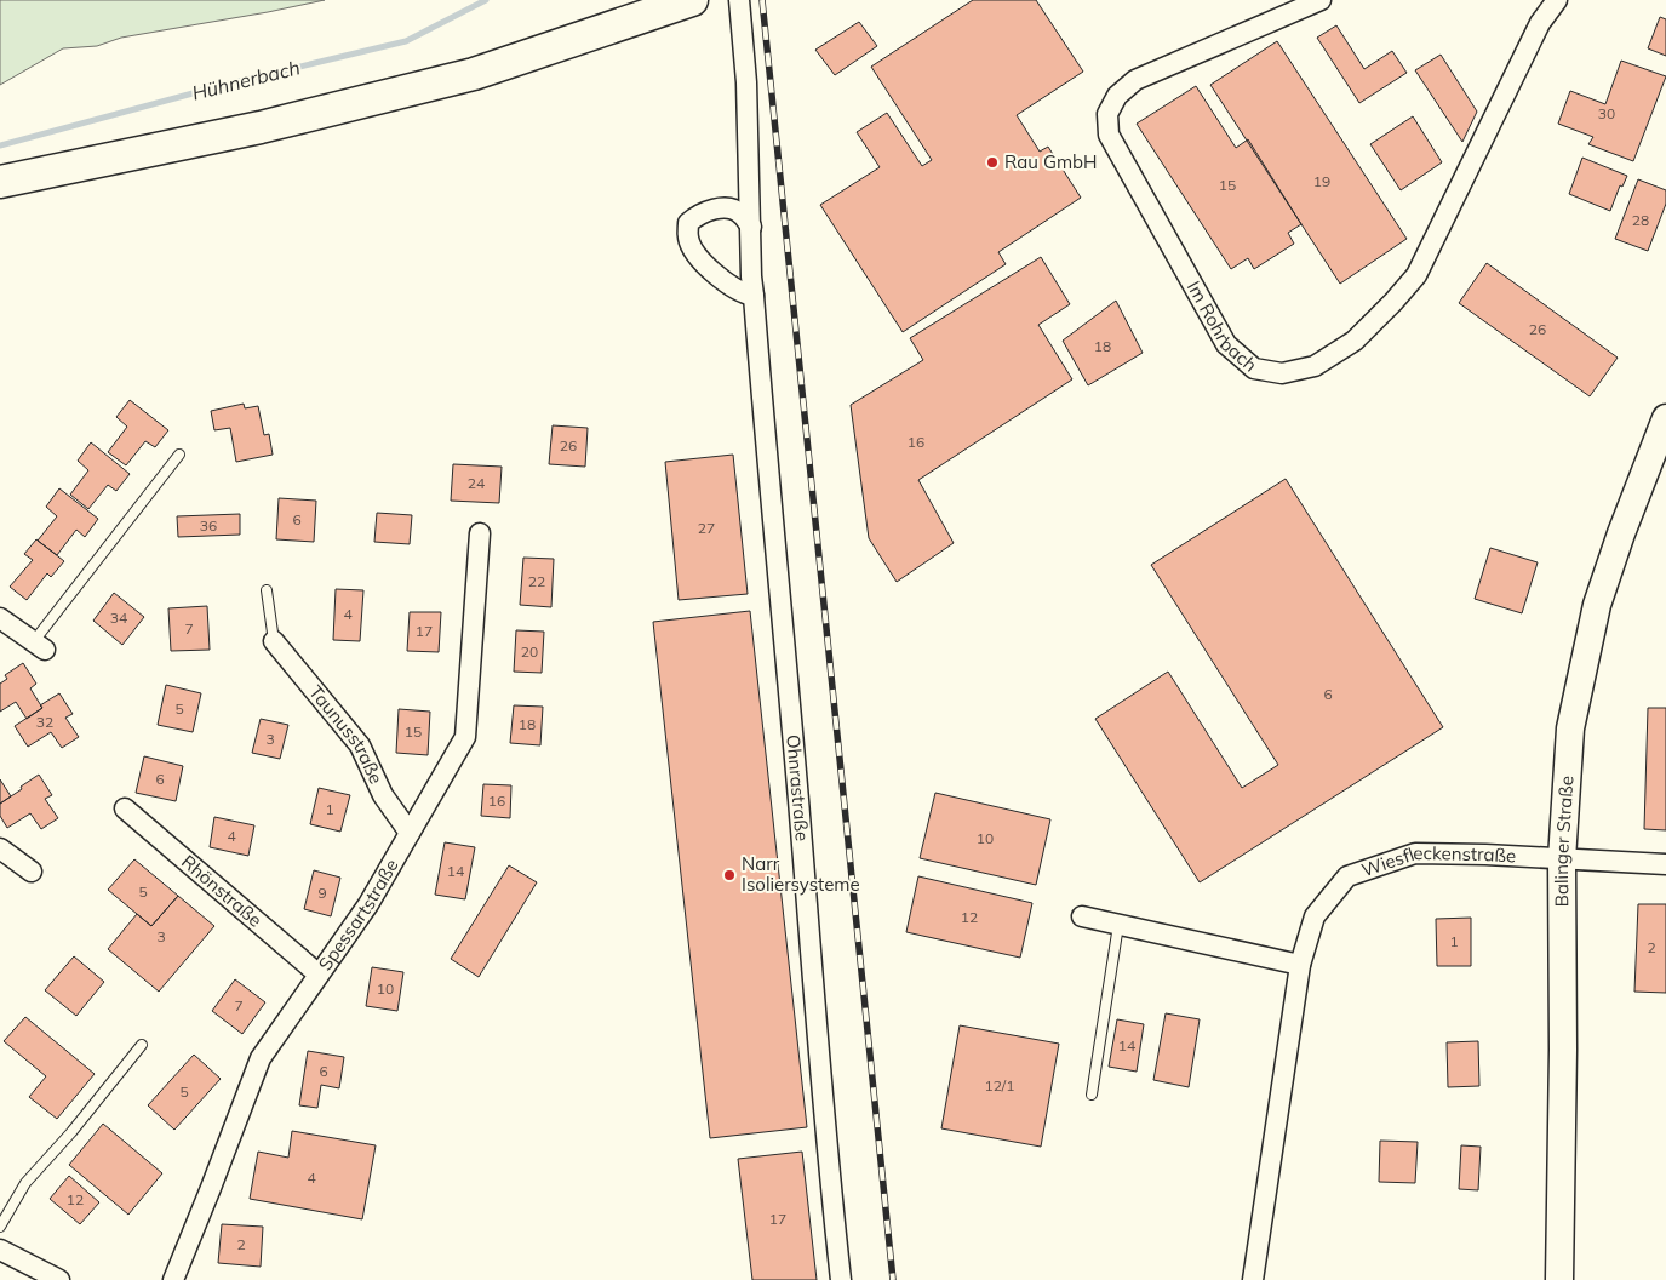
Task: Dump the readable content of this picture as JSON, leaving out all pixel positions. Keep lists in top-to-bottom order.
{
  "streets": {
    "main road": ["Balinger Straße"],
    "street": [
      "Im Rohrbach",
      "Taunusstraße",
      "Ohnrastraße",
      "Wiesfleckenstraße",
      "Rhönstraße",
      "Spessartstraße"
    ]
  },
  "crossings": [
    ["Taunusstraße", "Spessartstraße"],
    ["Balinger Straße", "Wiesfleckenstraße"],
    ["Rhönstraße", "Spessartstraße"]
  ],
  "water": ["Hühnerbach"],
  "places": ["Rau GmbH", "Narr Isoliersysteme"],
  "house_numbers": [
    "30",
    "19",
    "15",
    "28",
    "26",
    "18",
    "16",
    "26",
    "24",
    "6",
    "36",
    "27",
    "22",
    "4",
    "34",
    "7",
    "17",
    "20",
    "6",
    "5",
    "32",
    "18",
    "15",
    "3",
    "6",
    "16",
    "1",
    "4",
    "10",
    "14",
    "5",
    "9",
    "12",
    "3",
    "1",
    "2",
    "10",
    "7",
    "14",
    "6",
    "12/1",
    "5",
    "4",
    "12",
    "17",
    "2"
  ]
}
